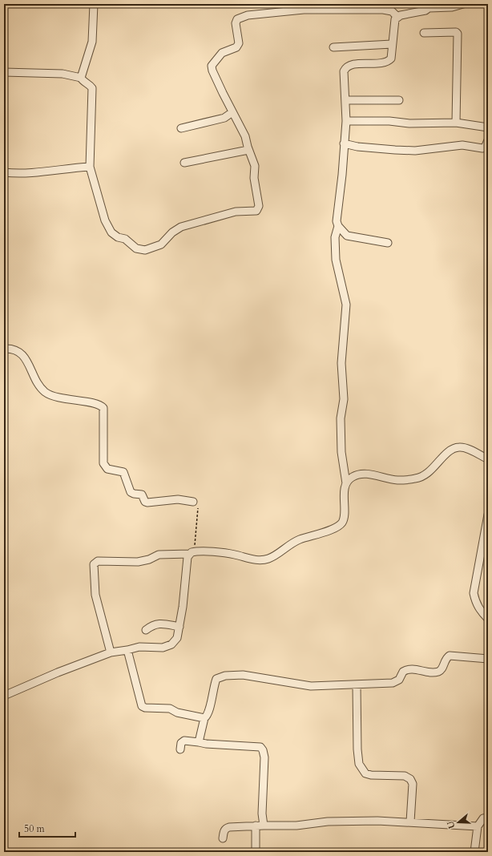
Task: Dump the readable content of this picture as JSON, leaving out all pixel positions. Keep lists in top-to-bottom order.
{
  "scale_bar": "50 m",
  "north": "left"
}
